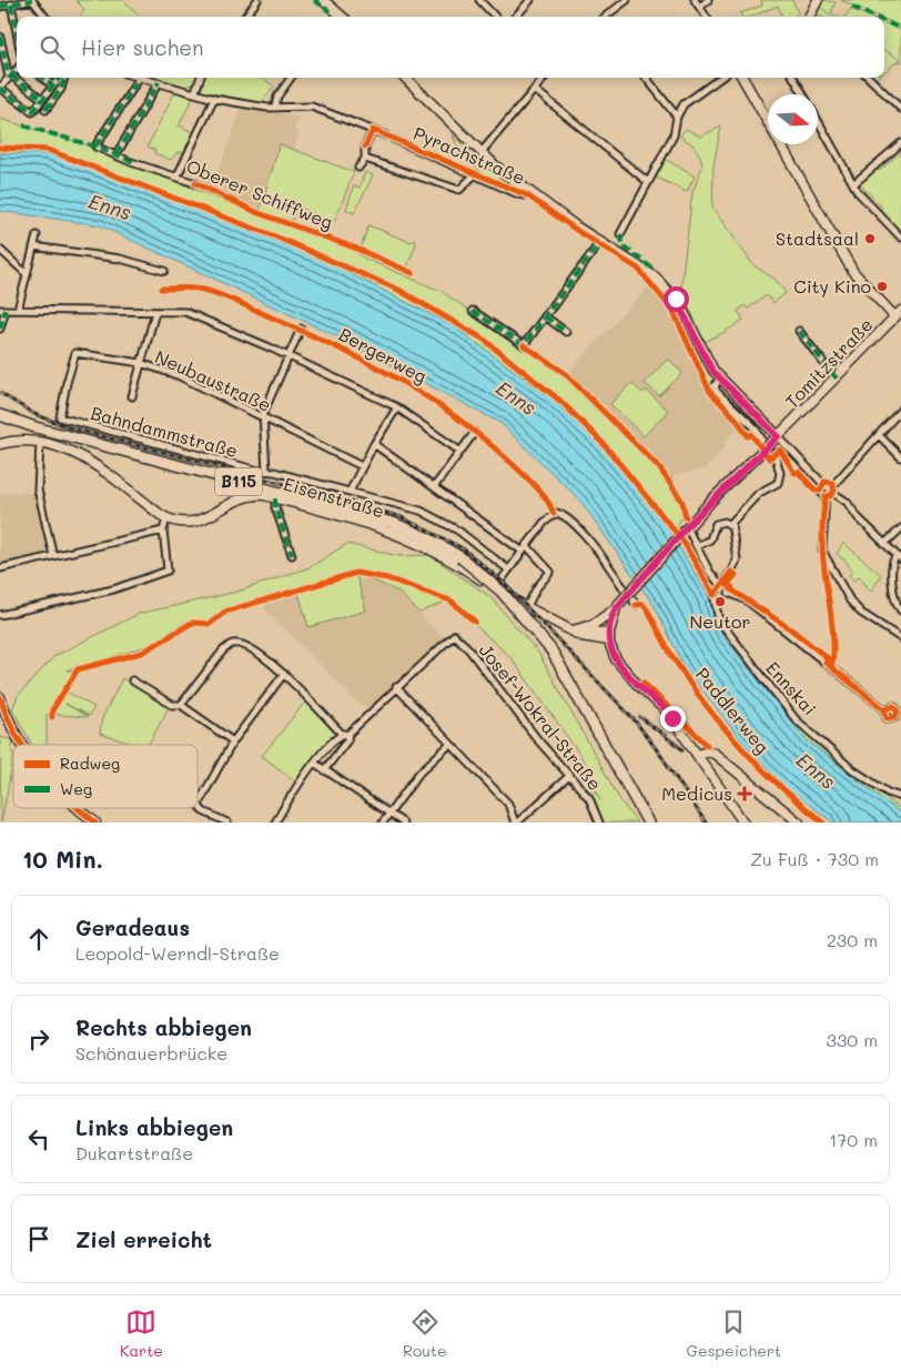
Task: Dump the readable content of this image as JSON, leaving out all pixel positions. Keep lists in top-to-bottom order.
{
  "streets": {
    "main road": ["B115", "Eisenstraße"],
    "street": [
      "Pyrachstraße",
      "Oberer Schiffweg",
      "Tomitzstraße",
      "Neubaustraße",
      "Bahndammstraße",
      "Ennskai",
      "Josef-Wokral-Straße"
    ],
    "cycle path": ["Bergerweg", "Paddlerweg"]
  },
  "crossings": [
    ["Pyrachstraße", "Oberer Schiffweg"],
    ["Neubaustraße", "Bahndammstraße"]
  ],
  "water": ["Enns"],
  "places": {
    "other": ["Stadtsaal", "City Kino", "Neutor"],
    "health": ["Medicus"]
  },
  "legend": ["Radweg", "Weg"],
  "north": "right",
  "page": {
    "search": "Hier suchen",
    "heading": ["10 Min.", "Zu Fuß · 730 m"],
    "list": [
      ["Geradeaus", "Leopold-Werndl-Straße", "230 m"],
      ["Rechts abbiegen", "Schönauerbrücke", "330 m"],
      ["Links abbiegen", "Dukartstraße", "170 m"],
      "Ziel erreicht"
    ],
    "nav": ["Karte", "Route", "Gespeichert"]
  }
}
